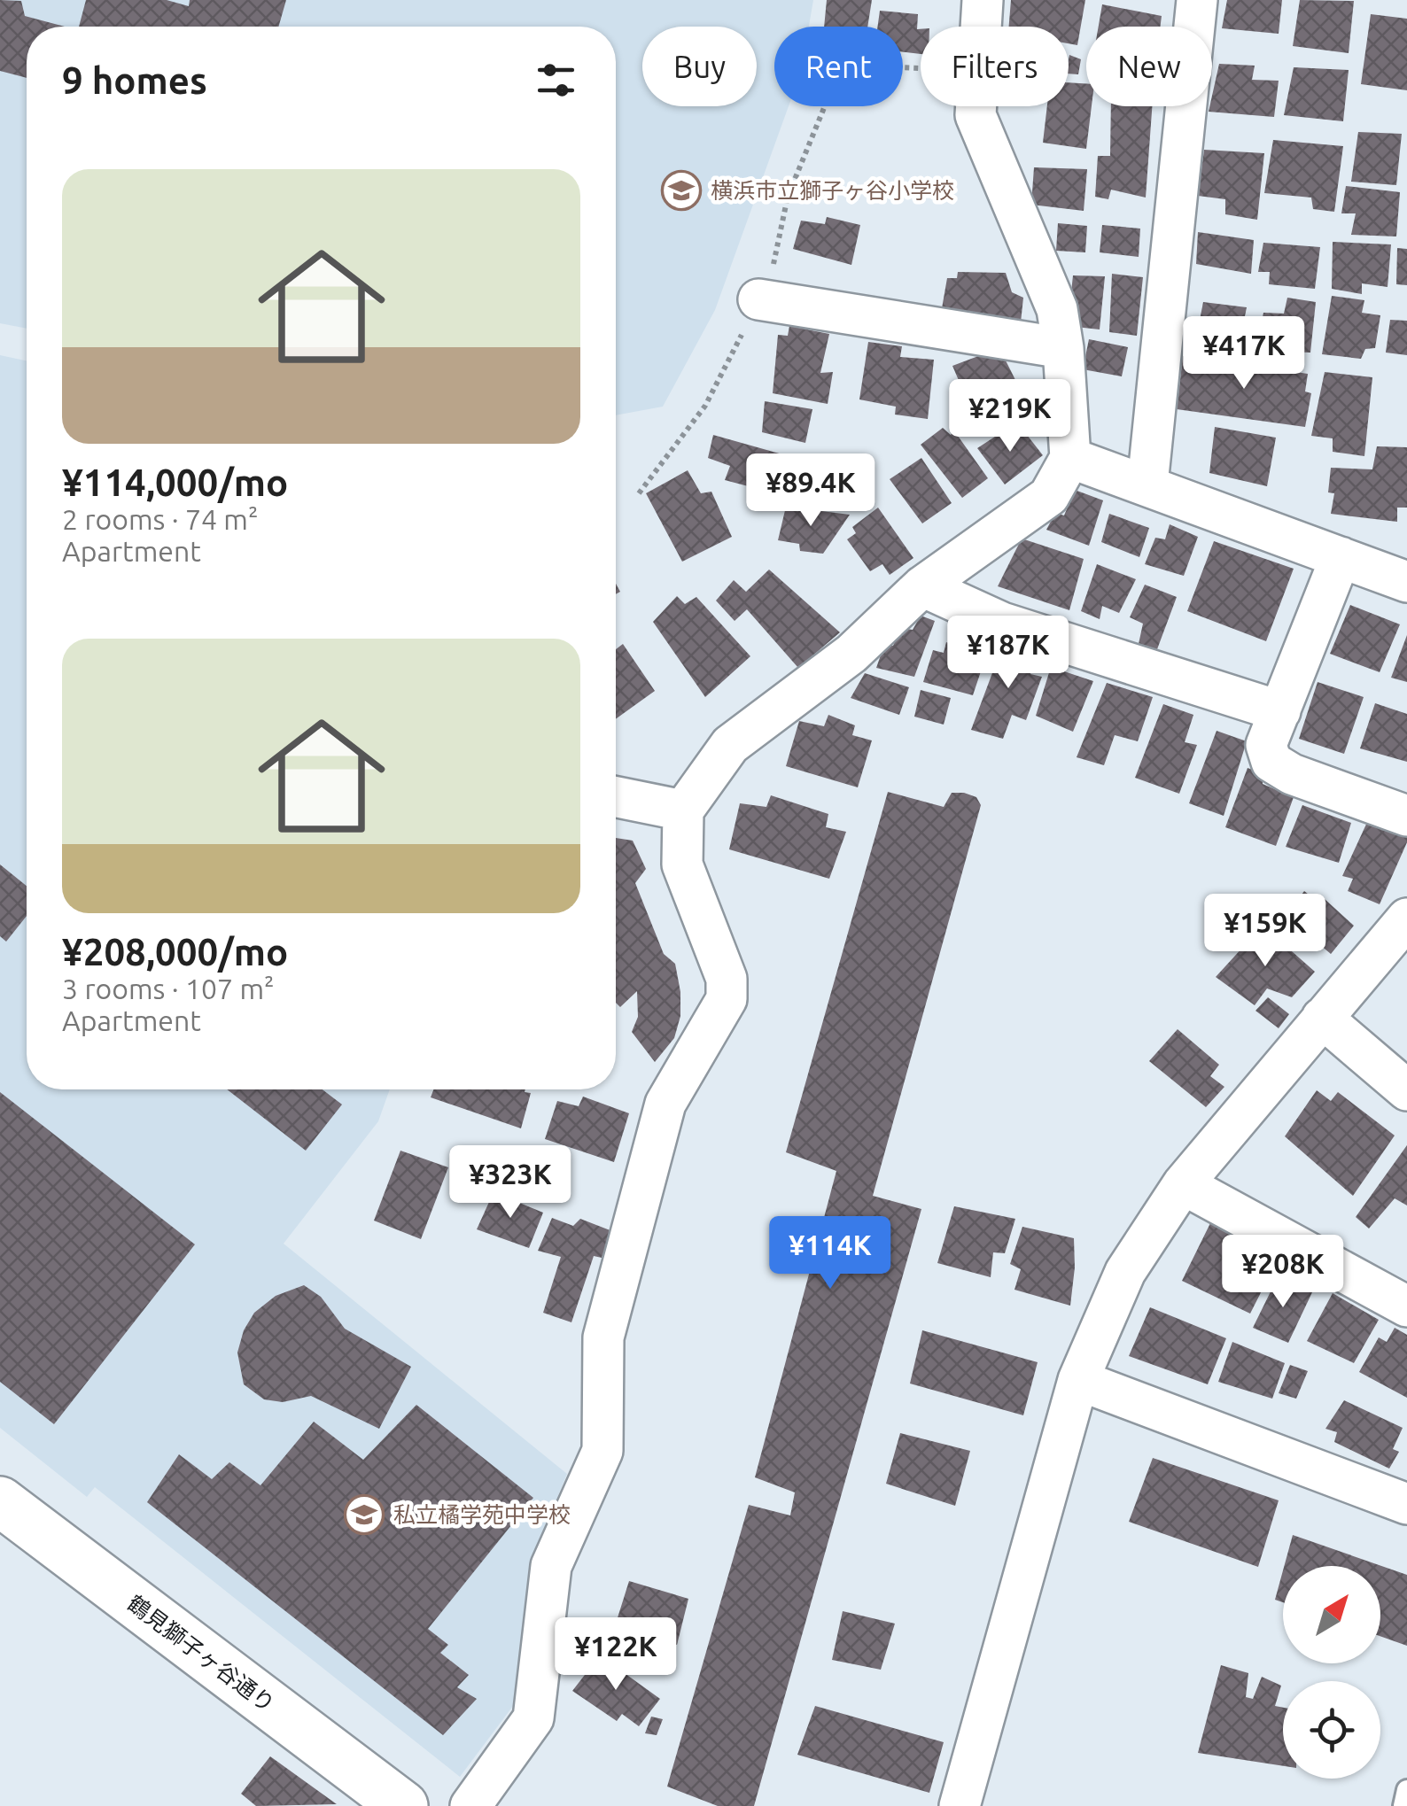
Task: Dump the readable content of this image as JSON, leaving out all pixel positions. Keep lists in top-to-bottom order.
{
  "streets": {
    "street": ["鶴見獅子ヶ谷通り"]
  },
  "places": {
    "school or university": ["横浜市立獅子ヶ谷小学校", "私立橘学苑中学校"]
  },
  "north": "top right",
  "page": {
    "chip": [
      "Buy",
      "Rent",
      "Filters",
      "New"
    ],
    "heading": "9 homes",
    "list": [
      {
        "name": "¥114,000/mo",
        "note": "2 rooms · 74 m² · Apartment"
      },
      {
        "name": "¥208,000/mo",
        "note": "3 rooms · 107 m² · Apartment"
      }
    ],
    "price": [
      "¥417K",
      "¥219K",
      "¥89.4K",
      "¥187K",
      "¥159K",
      "¥323K",
      "¥114K",
      "¥208K",
      "¥122K"
    ]
  }
}
